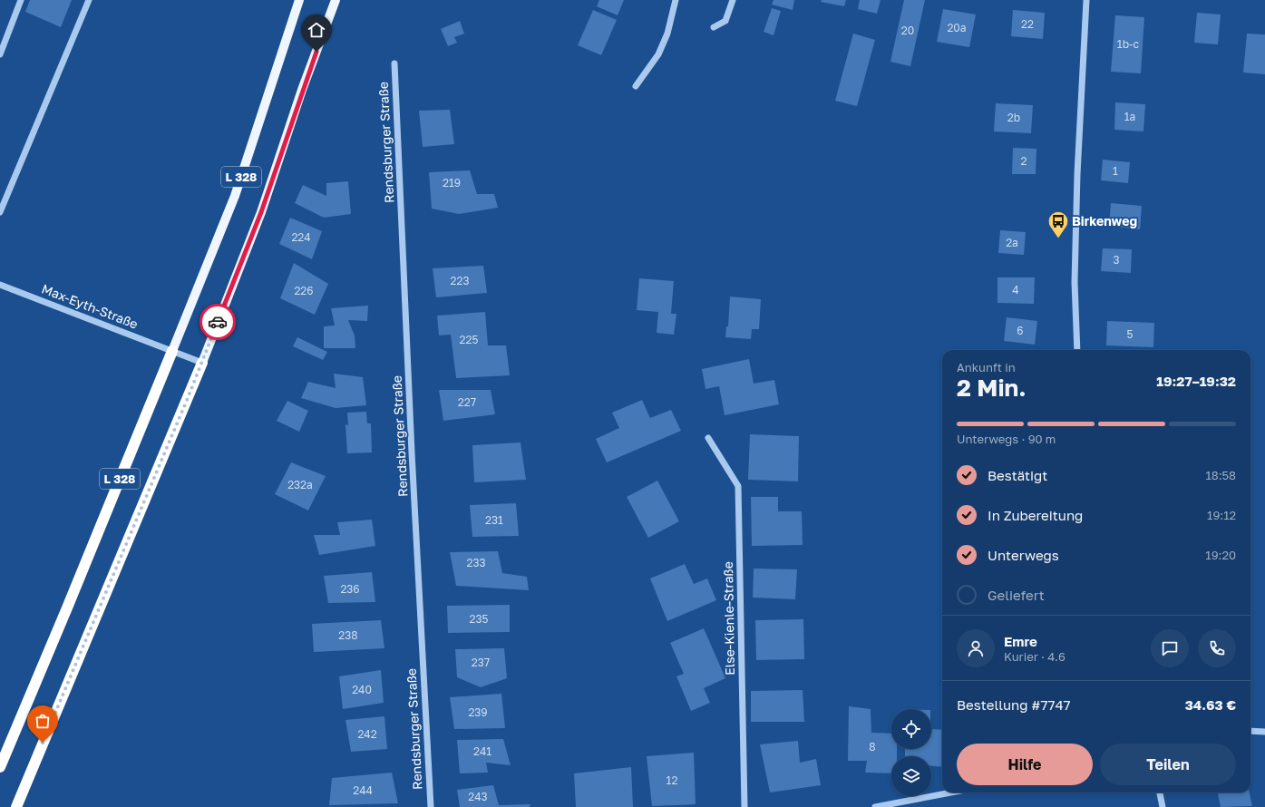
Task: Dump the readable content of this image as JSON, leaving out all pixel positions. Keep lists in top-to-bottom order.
{
  "streets": {
    "highway": ["L 328"],
    "street": ["Rendsburger Straße", "Max-Eyth-Straße", "Else-Kienle-Straße"]
  },
  "crossings": [
    ["L 328", "Max-Eyth-Straße"]
  ],
  "places": {
    "bus stop": ["Birkenweg"]
  },
  "house_numbers": [
    "22",
    "20a",
    "20",
    "1b-c",
    "1a",
    "2b",
    "2",
    "1",
    "219",
    "224",
    "2a",
    "3",
    "223",
    "4",
    "226",
    "6",
    "5",
    "225",
    "227",
    "232a",
    "231",
    "233",
    "236",
    "235",
    "238",
    "237",
    "240",
    "239",
    "242",
    "8",
    "241",
    "12",
    "244",
    "243"
  ],
  "page": {
    "heading": ["2 Min.", "Ankunft in", "19:27–19:32"],
    "panel": [
      "Emre",
      "Kurier · 4.6",
      "Bestellung #7747",
      "34.63 €"
    ],
    "bar": "Unterwegs · 90 m",
    "list": [
      ["Bestätigt", "18:58"],
      ["In Zubereitung", "19:12"],
      ["Unterwegs", "19:20"],
      "Geliefert"
    ],
    "buttons": ["Hilfe", "Teilen"]
  }
}
